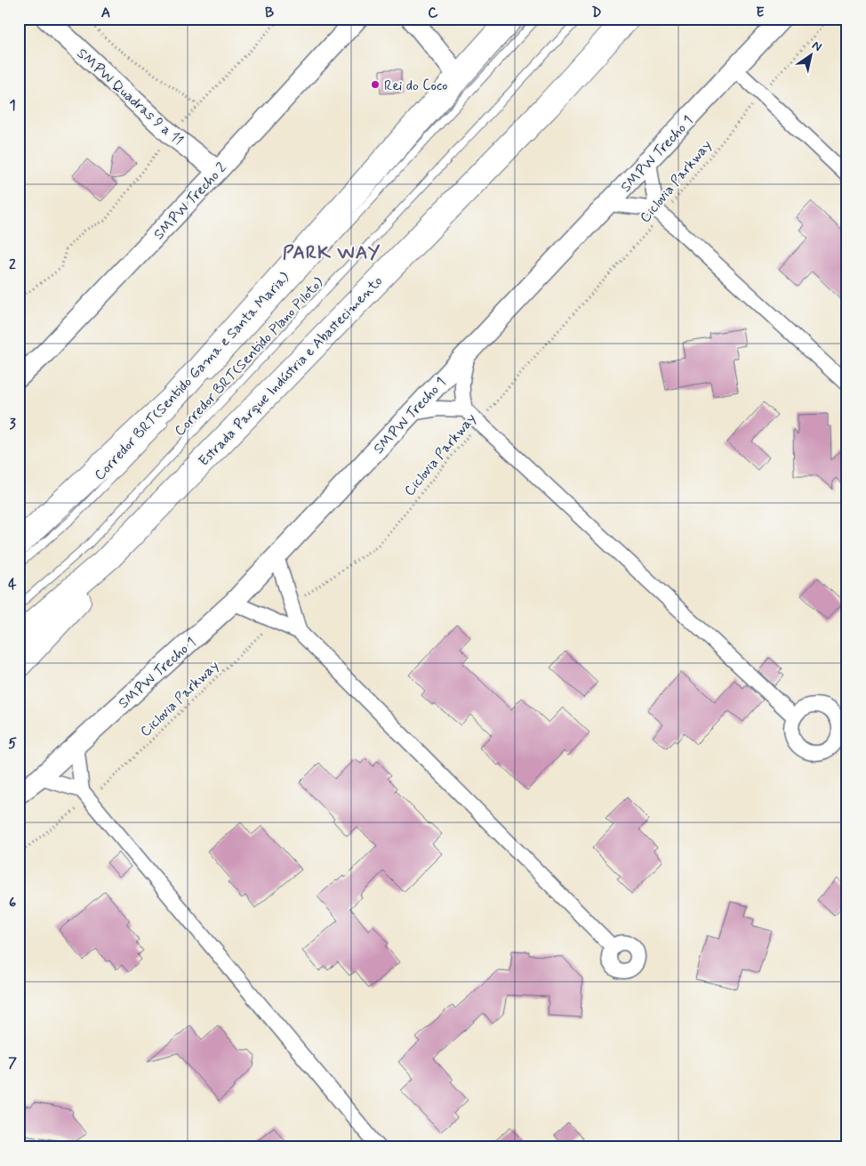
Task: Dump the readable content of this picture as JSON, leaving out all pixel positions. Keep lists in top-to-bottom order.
{
  "streets": {
    "highway": ["Estrada Parque Indústria e Abastecimento"],
    "street": ["SMPW Quadras 9 a 11", "SMPW Trecho 1", "SMPW Trecho 2"],
    "lane": ["Corredor BRT(Sentido Plano Piloto)", "Corredor BRT(Sentido Gama e Santa Maria)"],
    "path": ["Ciclovia Parkway"]
  },
  "crossings": [
    ["SMPW Quadras 9 a 11", "SMPW Trecho 2"]
  ],
  "districts": ["PARK WAY"],
  "places": ["Rei do Coco"],
  "north": "top right",
  "grid": {
    "columns": [
      "A",
      "B",
      "C",
      "D",
      "E"
    ],
    "rows": [
      "1",
      "2",
      "3",
      "4",
      "5",
      "6",
      "7"
    ]
  }
}
